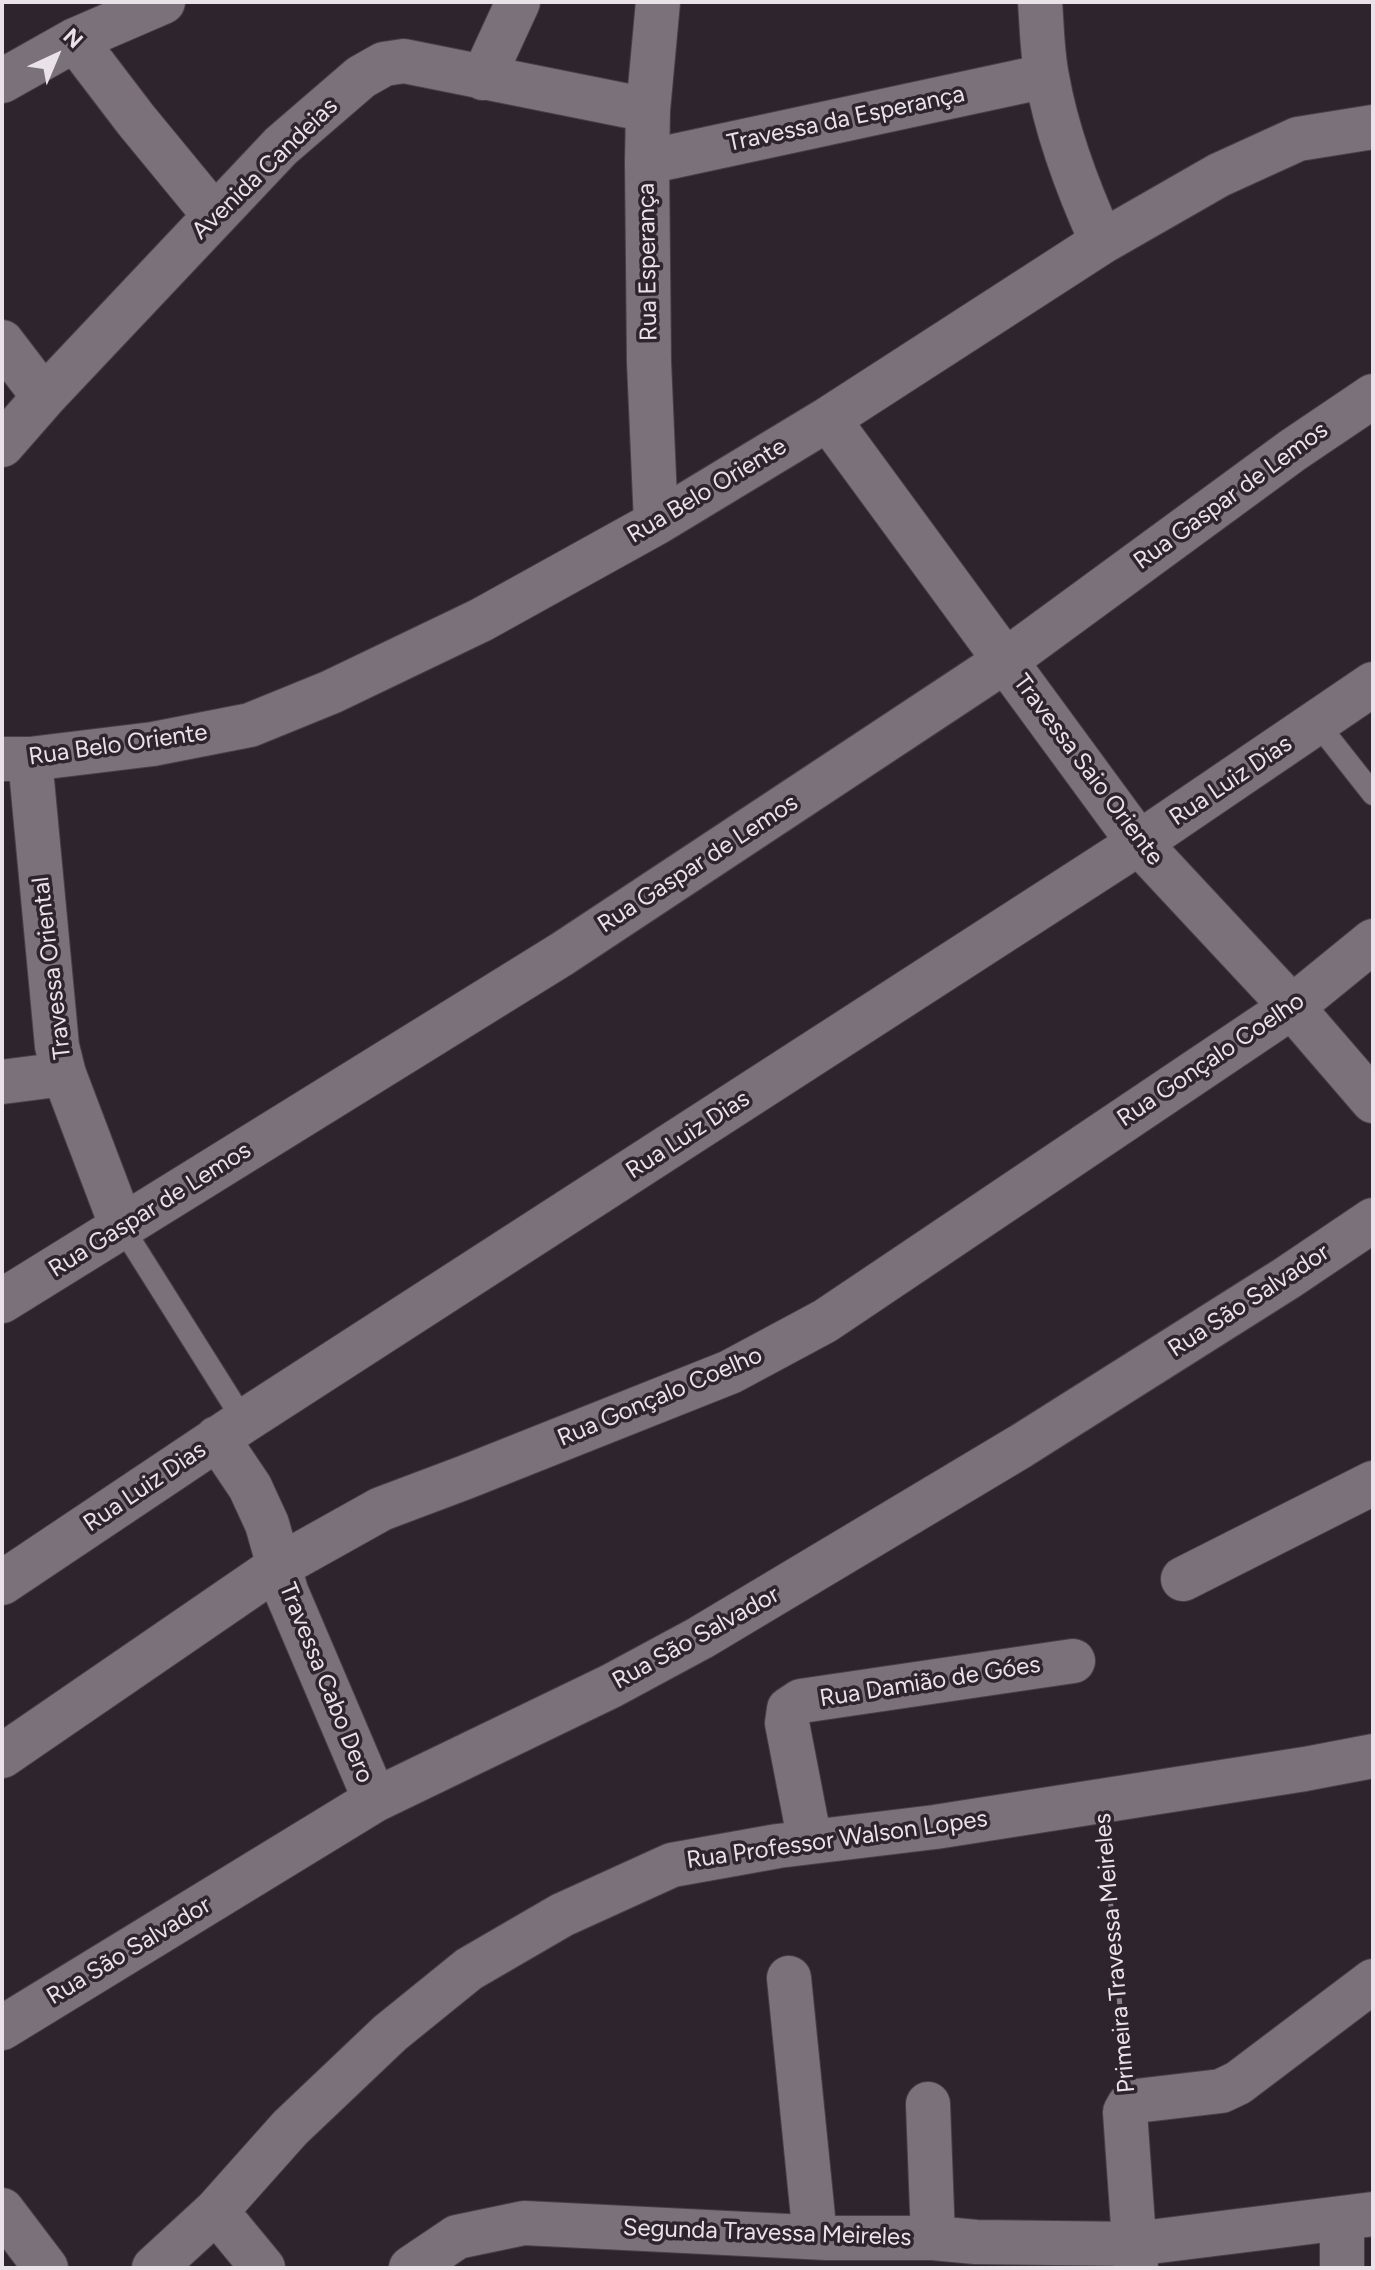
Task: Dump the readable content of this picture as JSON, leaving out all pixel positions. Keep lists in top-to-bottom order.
{
  "streets": {
    "street": [
      "Travessa da Esperança",
      "Avenida Candeias",
      "Rua Esperança",
      "Rua Belo Oriente",
      "Rua Gaspar de Lemos",
      "Travessa Saio Oriente",
      "Rua Luiz Dias",
      "Travessa Oriental",
      "Rua Gonçalo Coelho",
      "Rua São Salvador",
      "Rua Damião de Góes",
      "Travessa Cabo Dero",
      "Rua Professor Walson Lopes",
      "Primeira Travessa Meireles",
      "Segunda Travessa Meireles"
    ]
  },
  "crossings": [
    ["Travessa da Esperança", "Rua Esperança"],
    ["Avenida Candeias", "Rua Esperança"],
    ["Rua Esperança", "Rua Belo Oriente"],
    ["Rua Belo Oriente", "Travessa Saio Oriente"],
    ["Rua Belo Oriente", "Travessa Oriental"],
    ["Rua Gaspar de Lemos", "Travessa Saio Oriente"],
    ["Rua Gaspar de Lemos", "Travessa Oriental"],
    ["Travessa Saio Oriente", "Rua Luiz Dias"],
    ["Travessa Saio Oriente", "Rua Gonçalo Coelho"],
    ["Rua Luiz Dias", "Travessa Oriental"],
    ["Travessa Oriental", "Rua Gonçalo Coelho"],
    ["Travessa Oriental", "Travessa Cabo Dero"],
    ["Rua Gonçalo Coelho", "Travessa Cabo Dero"],
    ["Rua São Salvador", "Travessa Cabo Dero"],
    ["Rua Damião de Góes", "Rua Professor Walson Lopes"],
    ["Rua Professor Walson Lopes", "Primeira Travessa Meireles"],
    ["Primeira Travessa Meireles", "Segunda Travessa Meireles"]
  ],
  "north": "top right"
}
